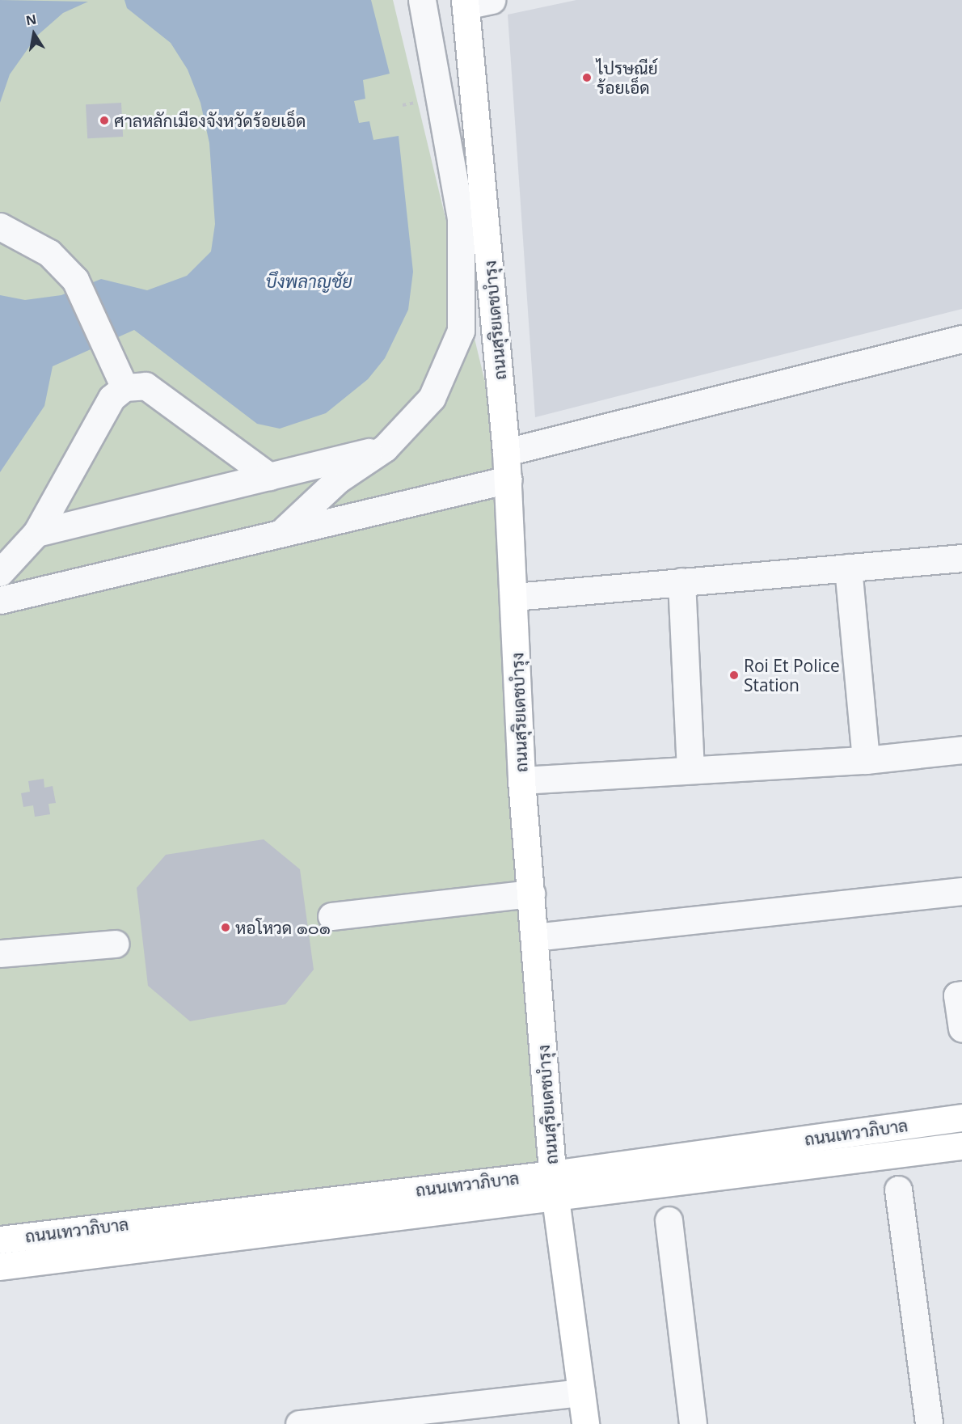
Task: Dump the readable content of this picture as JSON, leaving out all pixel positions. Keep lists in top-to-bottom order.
{
  "streets": {
    "main road": ["ถนนสุริยเดชบำรุง", "ถนนเทวาภิบาล"]
  },
  "crossings": [
    ["ถนนสุริยเดชบำรุง", "ถนนเทวาภิบาล"]
  ],
  "water": ["บึงพลาญชัย"],
  "places": [
    "ไปรษณีย์ ร้อยเอ็ด",
    "ศาลหลักเมืองจังหวัดร้อยเอ็ด",
    "Roi Et Police Station",
    "หอโหวด ๑๐๑"
  ],
  "north": "top"
}
